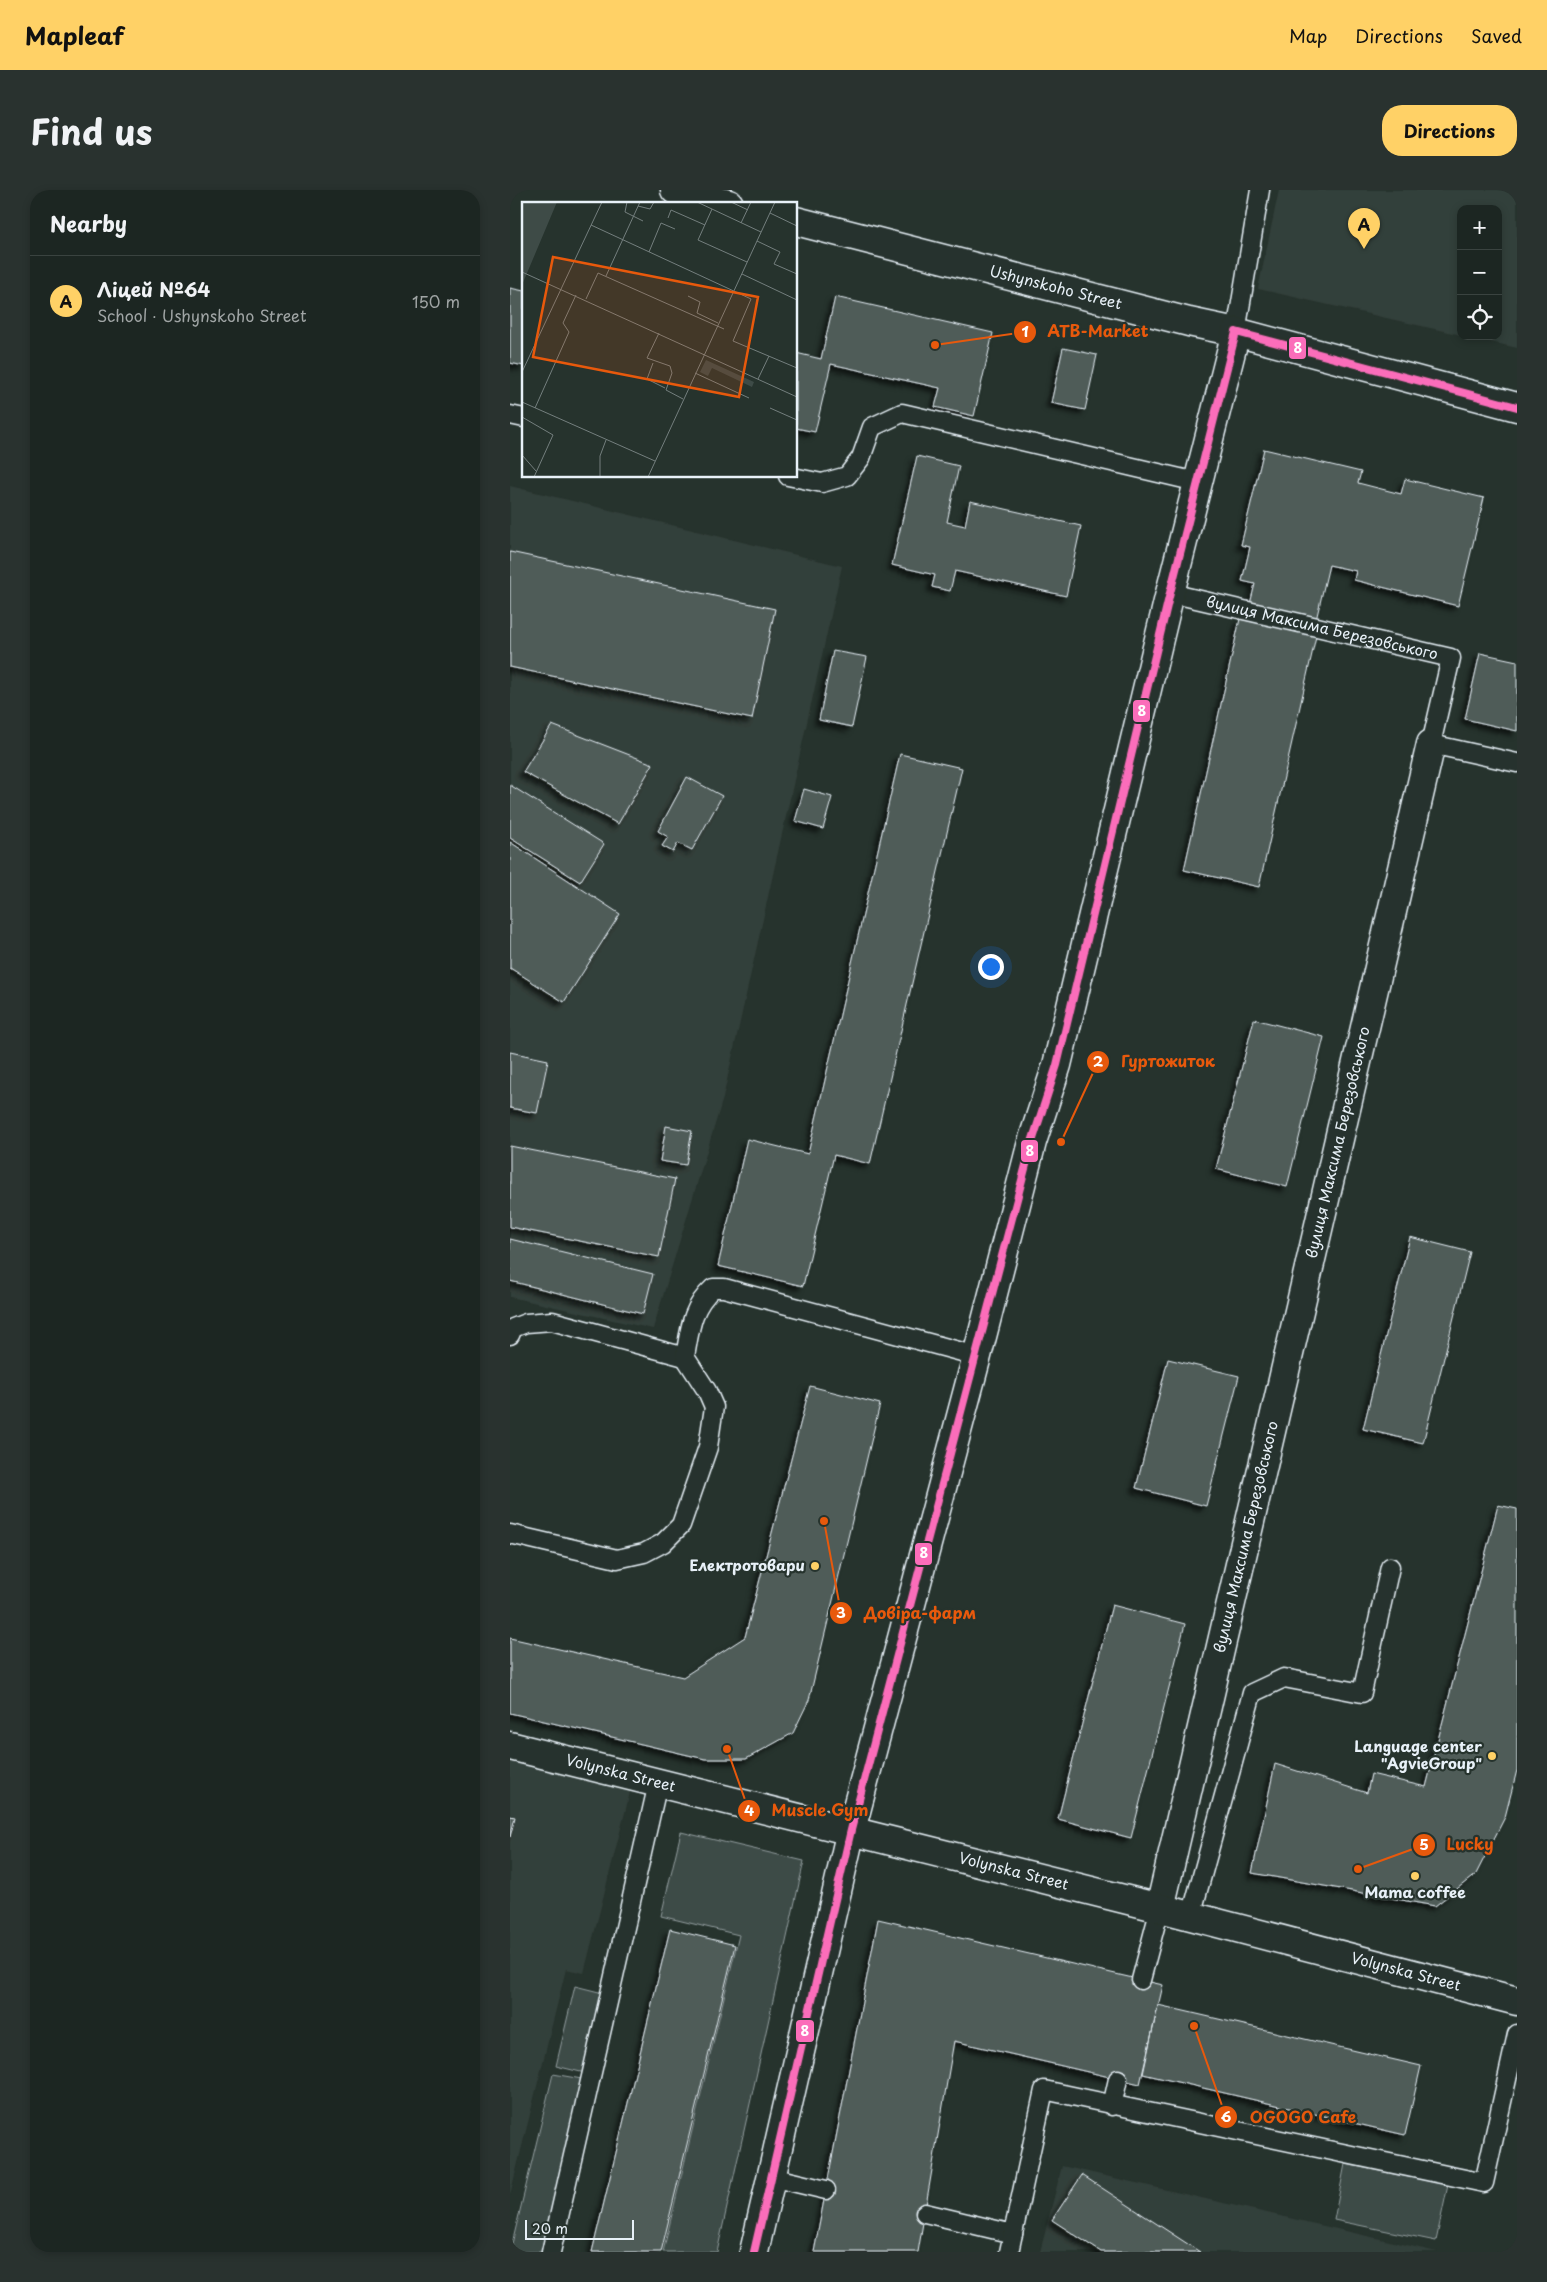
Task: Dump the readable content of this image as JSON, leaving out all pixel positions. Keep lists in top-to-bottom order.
{
  "streets": {
    "street": ["Ushynskoho Street", "вулиця Максима Березовського", "Volynska Street"]
  },
  "crossings": [
    ["вулиця Максима Березовського", "Volynska Street"]
  ],
  "places": [
    "ATB-Market",
    "Гуртожиток",
    "Довіра-фарм",
    "Електротовари",
    "Muscle Gym",
    "Language center \"AgvieGroup\"",
    "Lucky",
    "Mama coffee",
    "OGOGO Cafe"
  ],
  "lines": ["transit line 8"],
  "scale_bar": "20 m",
  "page": {
    "header": "Mapleaf",
    "nav": ["Map", "Directions", "Saved"],
    "title": "Find us",
    "buttons": "Directions",
    "heading": "Nearby",
    "map_buttons": ["+", "−"],
    "pins": "A",
    "list": [
      {
        "mark": "A",
        "name": "Ліцей №64",
        "note": "School · Ushynskoho Street",
        "value": "150 m"
      }
    ],
    "scale": "20 m"
  }
}
